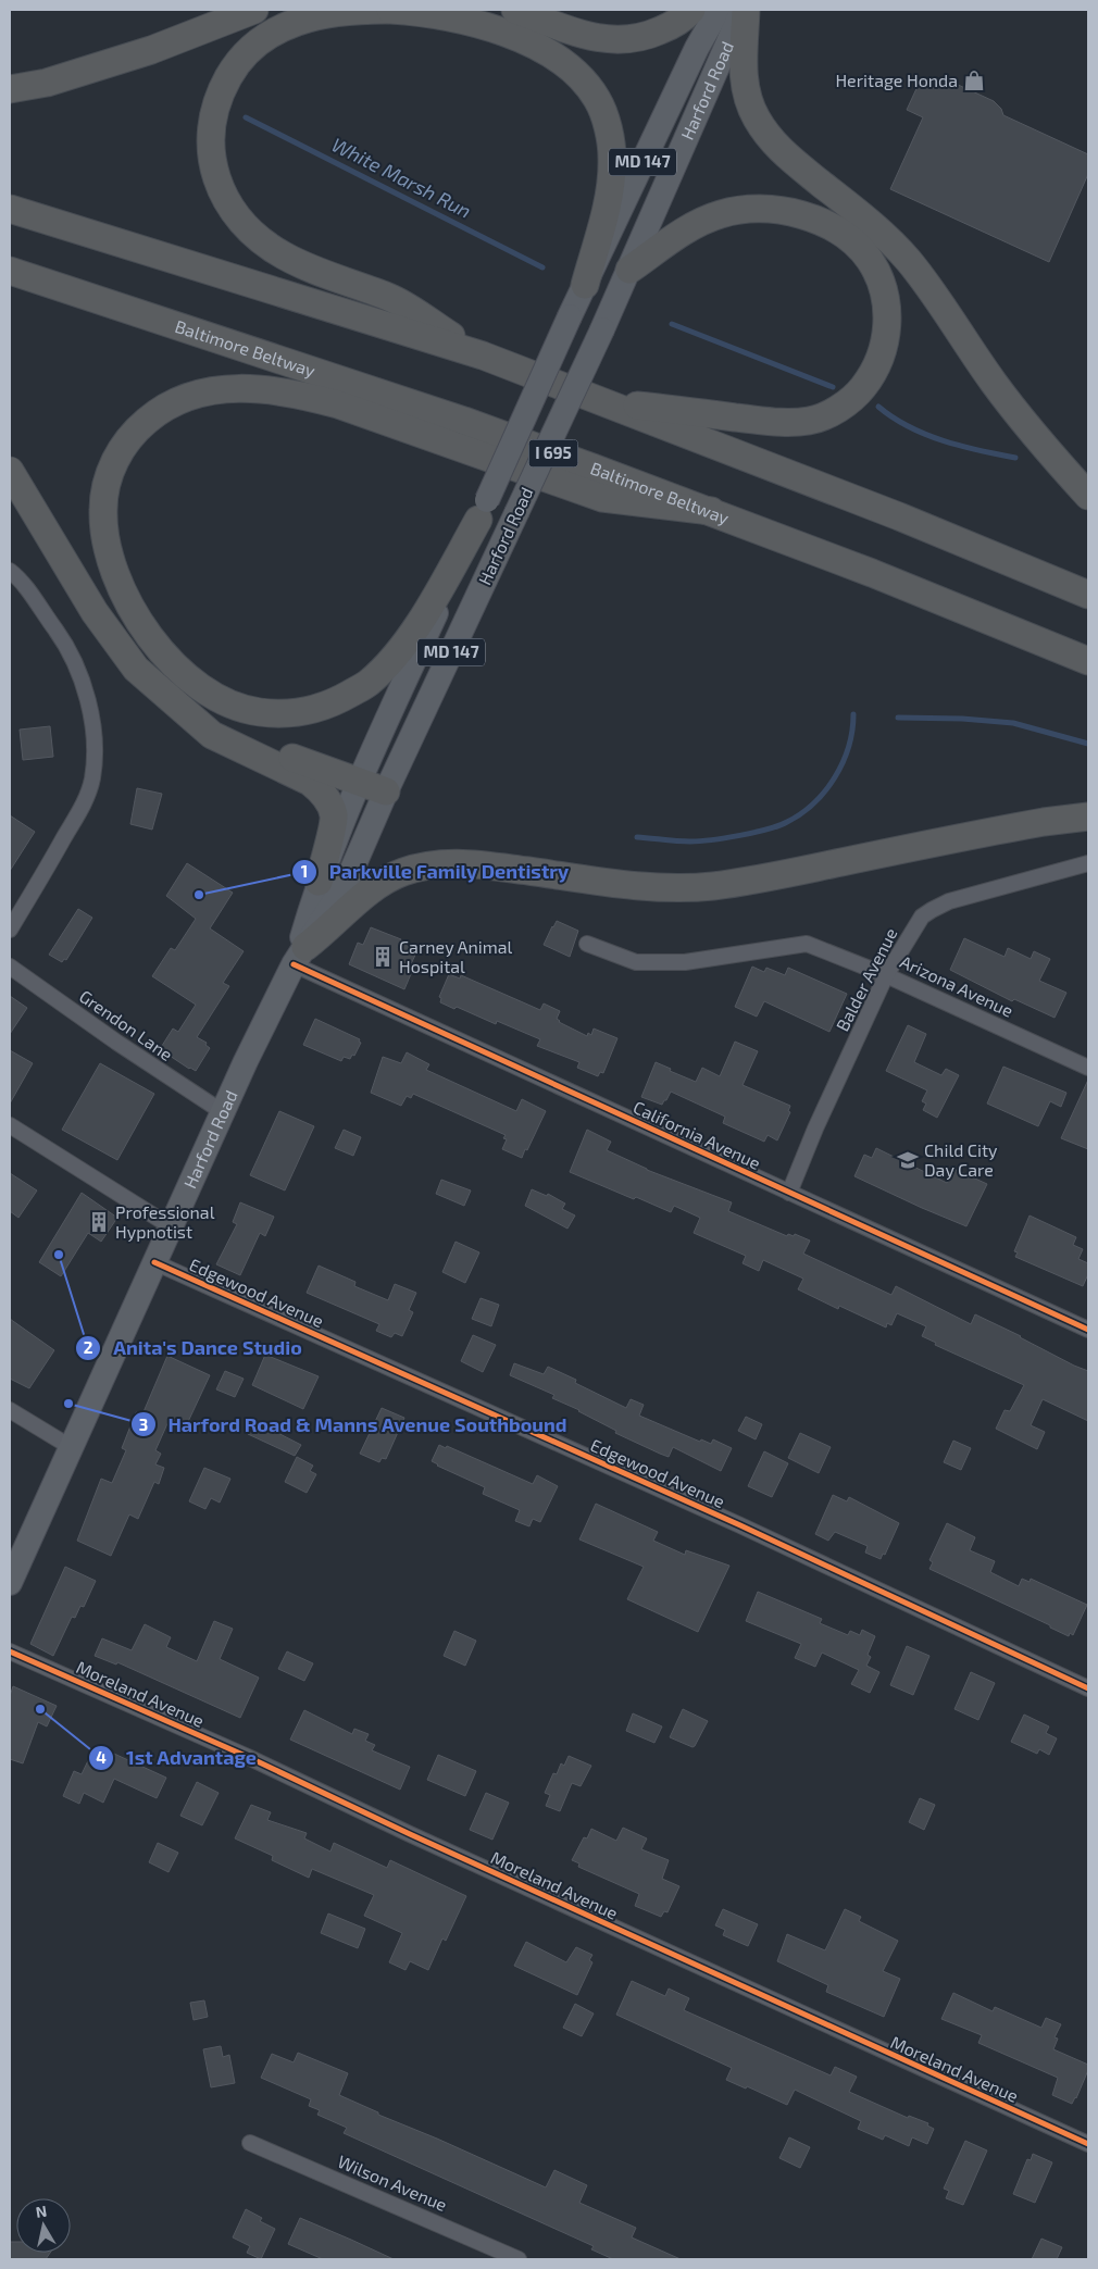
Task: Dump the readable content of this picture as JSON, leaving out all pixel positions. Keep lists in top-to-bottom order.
{
  "streets": {
    "highway": ["Baltimore Beltway", "I 695"],
    "main road": ["Harford Road", "MD 147"],
    "street": [
      "Balder Avenue",
      "Arizona Avenue",
      "Grendon Lane",
      "California Avenue",
      "Edgewood Avenue",
      "Moreland Avenue",
      "Wilson Avenue"
    ]
  },
  "crossings": [
    ["Harford Road", "Grendon Lane"],
    ["Harford Road", "California Avenue"],
    ["Harford Road", "Edgewood Avenue"],
    ["Balder Avenue", "Arizona Avenue"],
    ["Balder Avenue", "California Avenue"]
  ],
  "water": ["White Marsh Run"],
  "places": {
    "shop": ["Heritage Honda"],
    "other": [
      "Parkville Family Dentistry",
      "Anita's Dance Studio",
      "Harford Road & Manns Avenue Southbound",
      "1st Advantage"
    ],
    "building": ["Carney Animal Hospital", "Professional Hypnotist"],
    "school or university": ["Child City Day Care"]
  },
  "north": "top"
}
